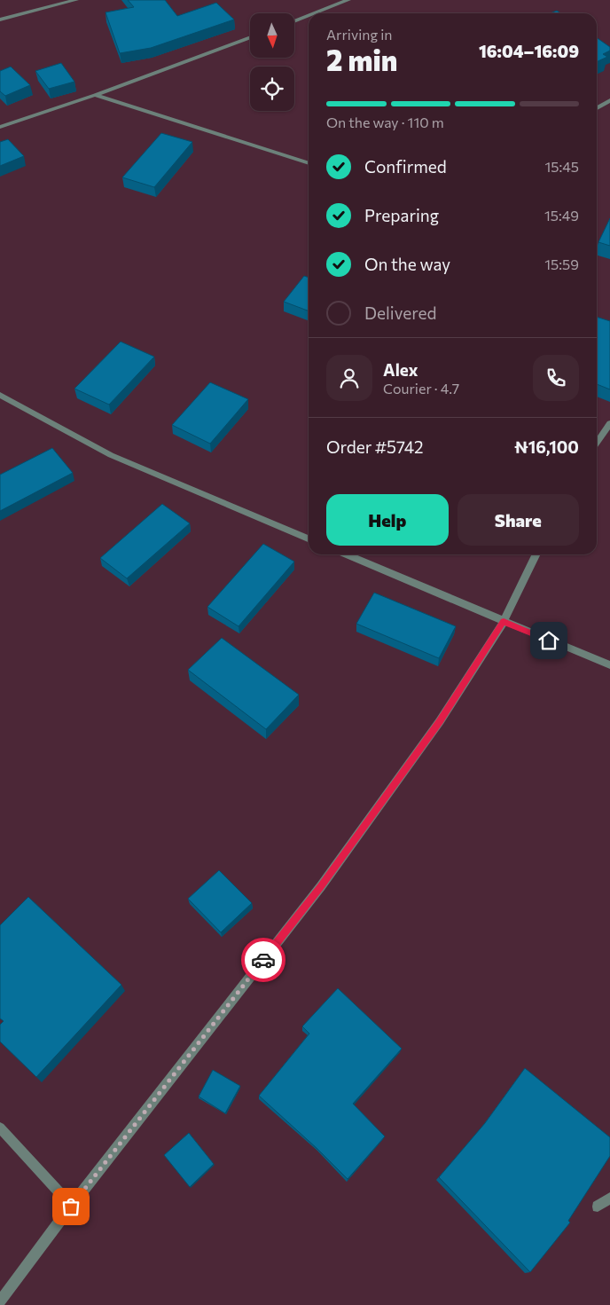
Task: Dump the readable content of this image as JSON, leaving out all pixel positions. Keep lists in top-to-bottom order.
{
  "north": "bottom",
  "page": {
    "heading": ["2 min", "Arriving in", "16:04–16:09"],
    "panel": [
      "Alex",
      "Courier · 4.7",
      "Order #5742",
      "₦16,100"
    ],
    "bar": "On the way · 110 m",
    "list": [
      ["Confirmed", "15:45"],
      ["Preparing", "15:49"],
      ["On the way", "15:59"],
      "Delivered"
    ],
    "buttons": ["Help", "Share"]
  }
}
